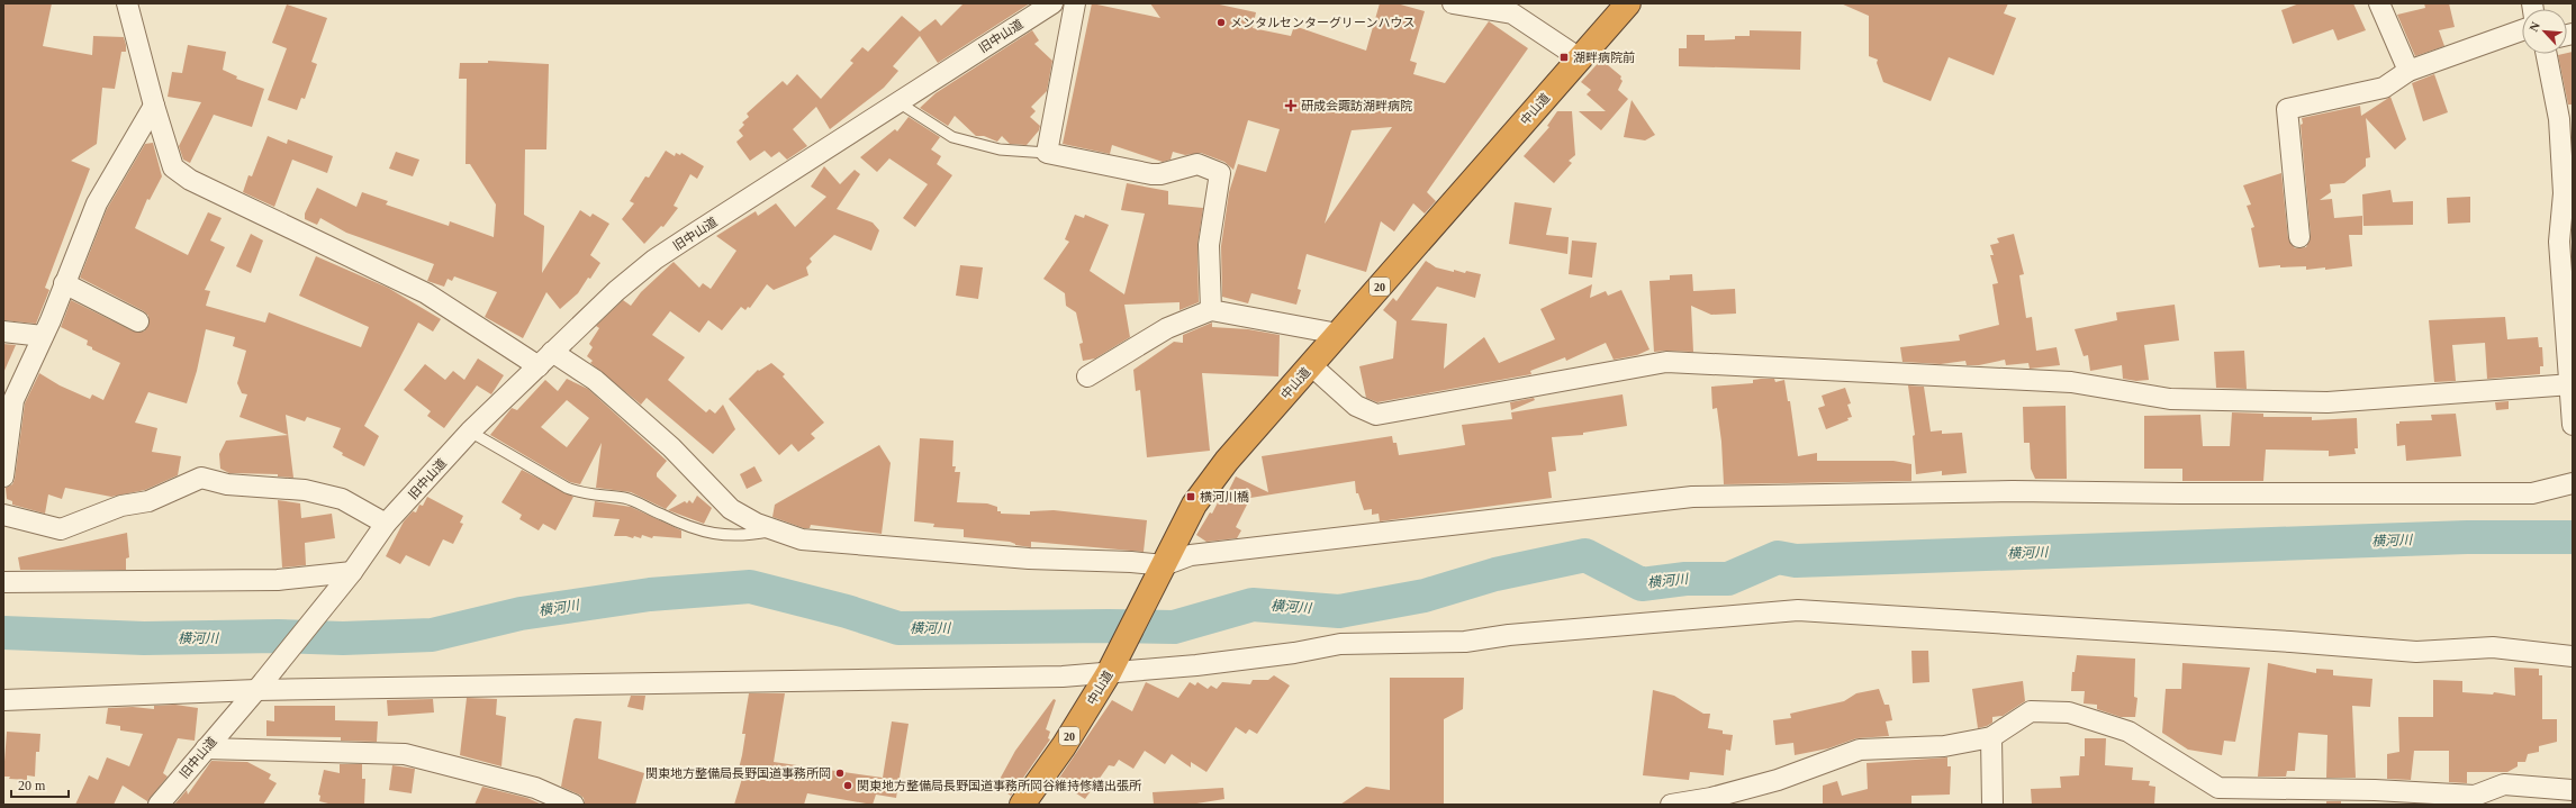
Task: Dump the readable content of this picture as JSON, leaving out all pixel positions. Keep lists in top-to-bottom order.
{
  "streets": {
    "highway": ["中山道", "20"],
    "street": ["旧中山道"]
  },
  "water": ["横河川"],
  "places": {
    "other": ["メンタルセンターグリーンハウス", "関東地方整備局長野国道事務所岡", "関東地方整備局長野国道事務所岡谷維持修繕出張所"],
    "transit": ["湖畔病院前", "横河川橋"],
    "health": ["研成会諏訪湖畔病院"]
  },
  "scale_bar": "20 m",
  "north": "top left"
}
